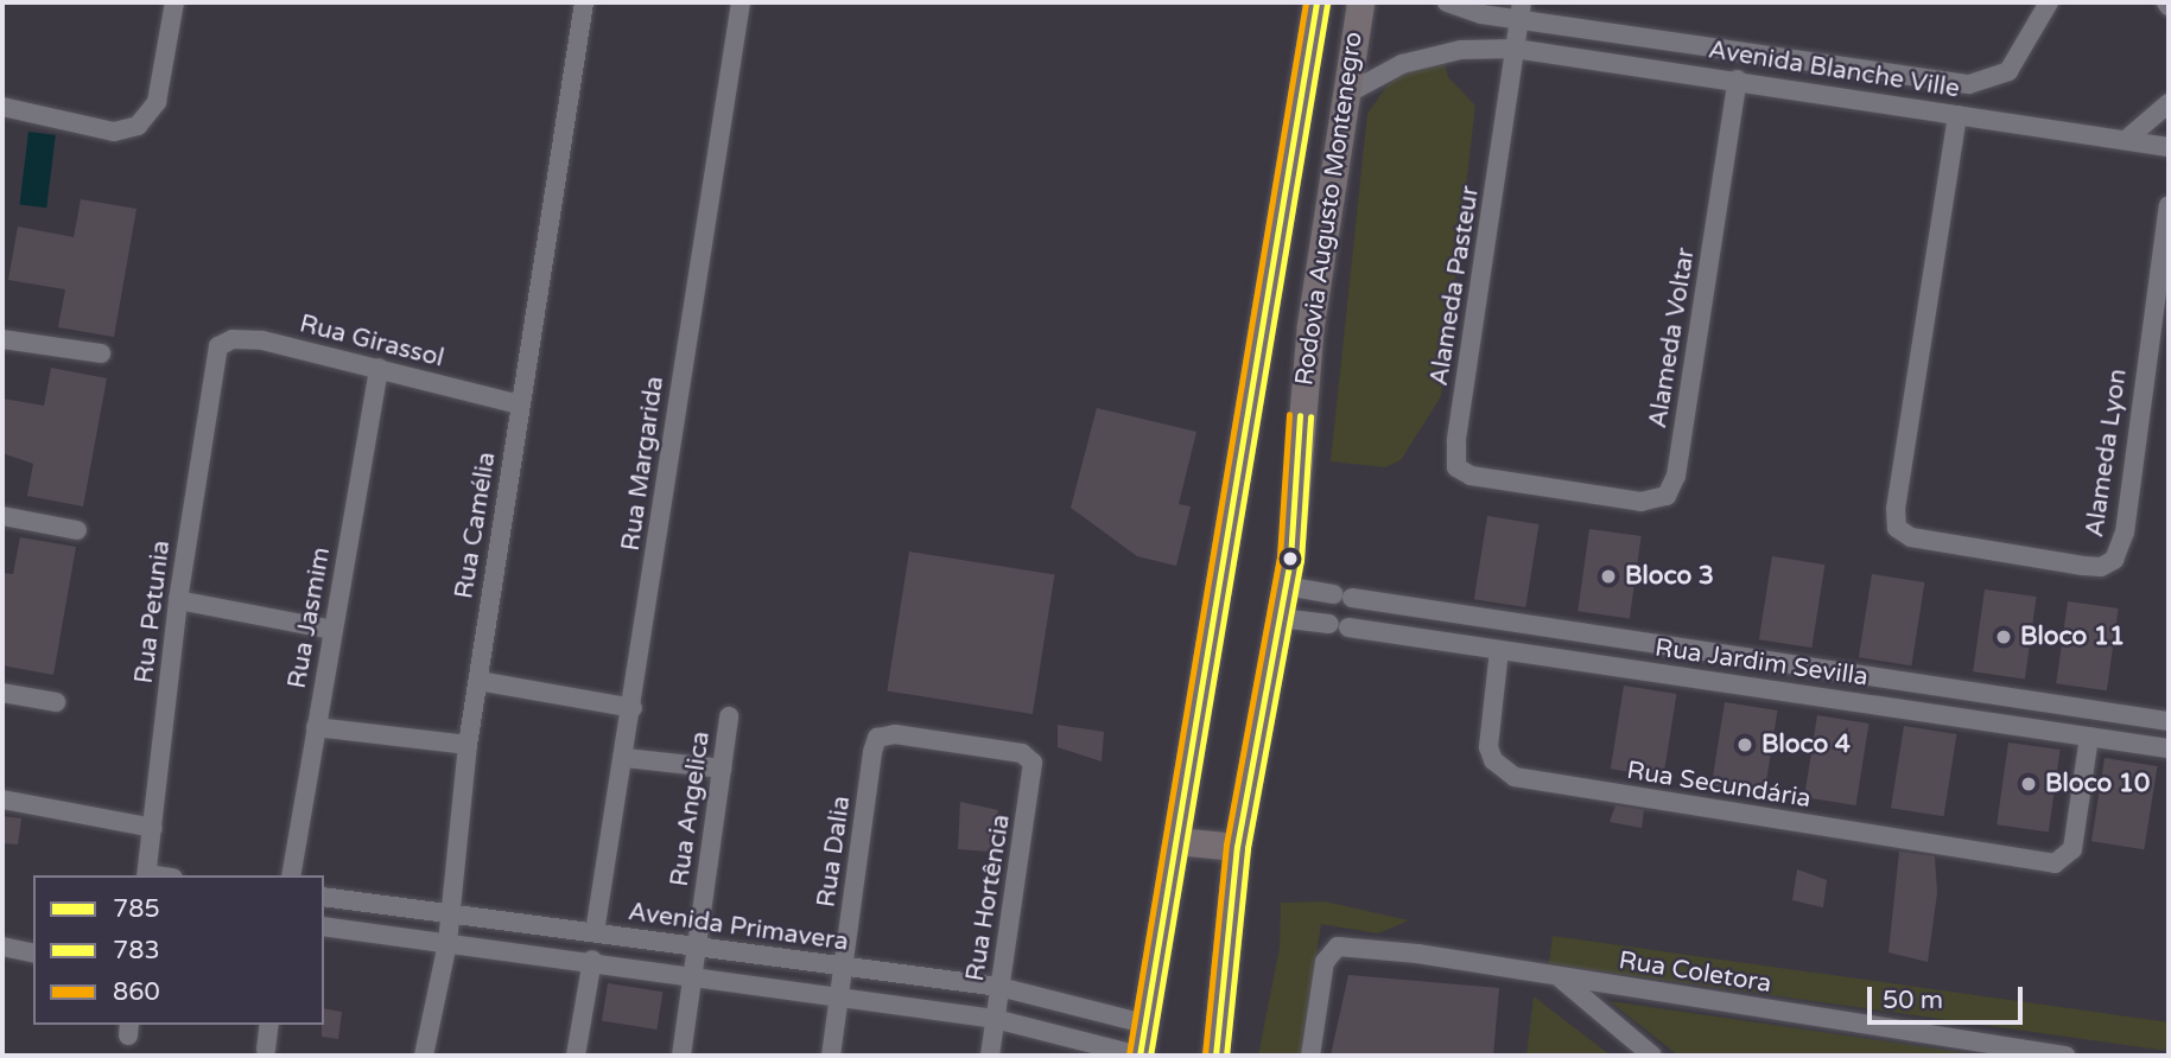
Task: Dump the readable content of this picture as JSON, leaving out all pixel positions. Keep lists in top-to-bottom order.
{
  "streets": {
    "main road": ["Rodovia Augusto Montenegro"],
    "street": [
      "Avenida Blanche Ville",
      "Alameda Pasteur",
      "Alameda Voltar",
      "Rua Girassol",
      "Alameda Lyon",
      "Rua Margarida",
      "Rua Camélia",
      "Rua Petunia",
      "Rua Jasmim",
      "Rua Jardim Sevilla",
      "Rua Secundária",
      "Rua Angelica",
      "Rua Dalia",
      "Rua Hortência",
      "Avenida Primavera",
      "Rua Coletora"
    ]
  },
  "crossings": [
    ["Avenida Blanche Ville", "Rodovia Augusto Montenegro"],
    ["Avenida Blanche Ville", "Alameda Pasteur"],
    ["Avenida Blanche Ville", "Alameda Voltar"],
    ["Avenida Blanche Ville", "Alameda Lyon"],
    ["Rodovia Augusto Montenegro", "Rua Jardim Sevilla"],
    ["Rodovia Augusto Montenegro", "Avenida Primavera"],
    ["Alameda Pasteur", "Alameda Voltar"],
    ["Rua Girassol", "Rua Camélia"],
    ["Rua Girassol", "Rua Petunia"],
    ["Rua Girassol", "Rua Jasmim"],
    ["Rua Margarida", "Avenida Primavera"],
    ["Rua Camélia", "Avenida Primavera"],
    ["Rua Jardim Sevilla", "Rua Secundária"],
    ["Rua Angelica", "Avenida Primavera"],
    ["Rua Dalia", "Rua Hortência"],
    ["Rua Dalia", "Avenida Primavera"],
    ["Rua Hortência", "Avenida Primavera"]
  ],
  "places": [
    "Bloco 3",
    "Bloco 11",
    "Bloco 4",
    "Bloco 10"
  ],
  "lines": ["transit line 785", "transit line 860", "transit line 783"],
  "legend": ["785", "783", "860"],
  "scale_bar": "50 m"
}
